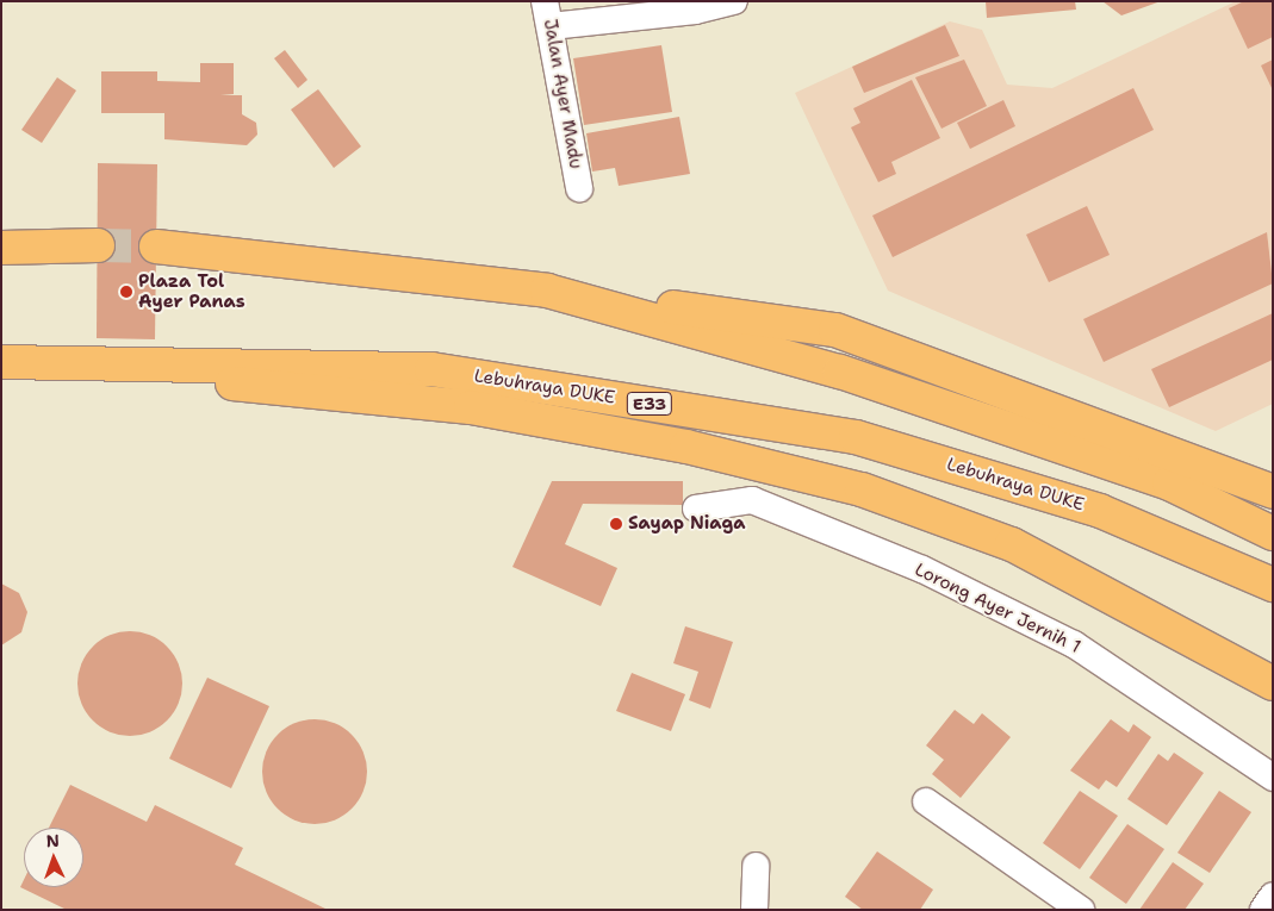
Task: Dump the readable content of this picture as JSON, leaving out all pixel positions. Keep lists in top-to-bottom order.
{
  "streets": {
    "highway": ["Lebuhraya DUKE", "E33"],
    "street": ["Jalan Ayer Madu", "Lorong Ayer Jernih 1"]
  },
  "places": ["Plaza Tol Ayer Panas", "Sayap Niaga"],
  "north": "top"
}
